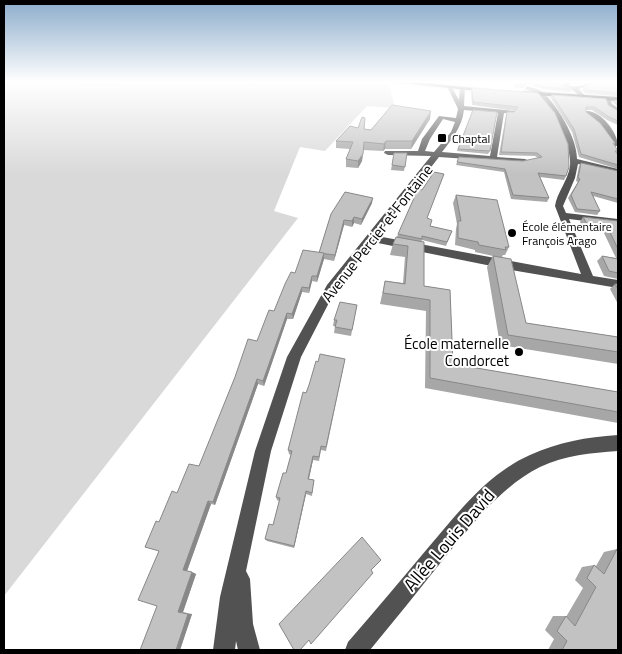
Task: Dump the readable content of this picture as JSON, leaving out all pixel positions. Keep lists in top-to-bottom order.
{
  "streets": {
    "street": ["Avenue Percier et Fontaine", "Allée Louis David"]
  },
  "places": {
    "transit": ["Chaptal"],
    "other": ["École élémentaire François Arago", "École maternelle Condorcet"]
  }
}
